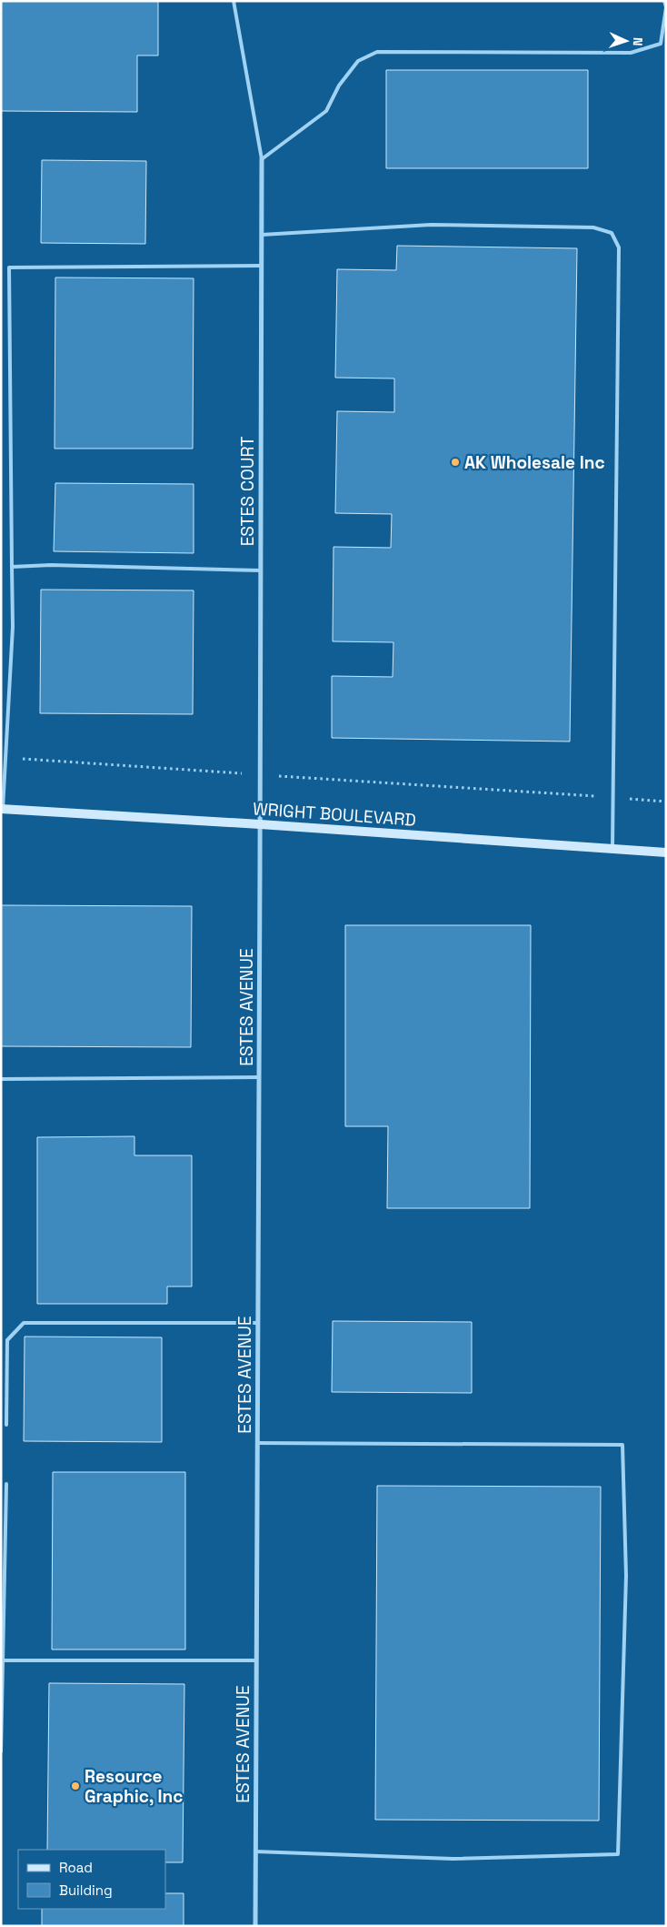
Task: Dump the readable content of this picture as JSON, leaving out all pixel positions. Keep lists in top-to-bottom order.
{
  "streets": {
    "street": ["ESTES COURT", "WRIGHT BOULEVARD", "ESTES AVENUE"]
  },
  "crossings": [
    ["ESTES COURT", "WRIGHT BOULEVARD"],
    ["ESTES COURT", "ESTES AVENUE"],
    ["WRIGHT BOULEVARD", "ESTES AVENUE"]
  ],
  "places": ["AK Wholesale Inc", "Resource Graphic, Inc"],
  "legend": ["Road", "Building"],
  "north": "right"
}
